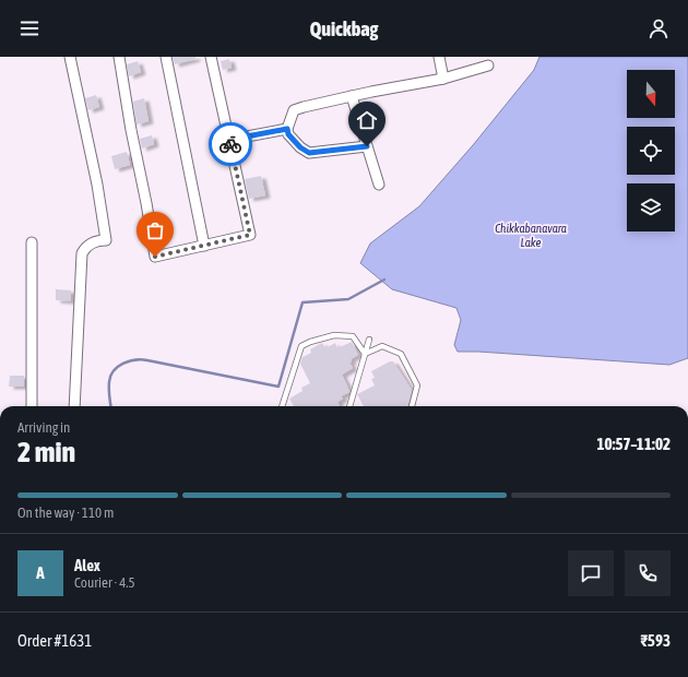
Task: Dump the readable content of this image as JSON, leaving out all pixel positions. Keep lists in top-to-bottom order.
{
  "water": ["Chikkabanavara Lake"],
  "north": "bottom",
  "page": {
    "header": "Quickbag",
    "heading": ["2 min", "Arriving in", "10:57–11:02"],
    "panel": [
      "Alex",
      "Courier · 4.5",
      "Order #1631",
      "₹593"
    ],
    "bar": "On the way · 110 m",
    "round": "A"
  }
}
